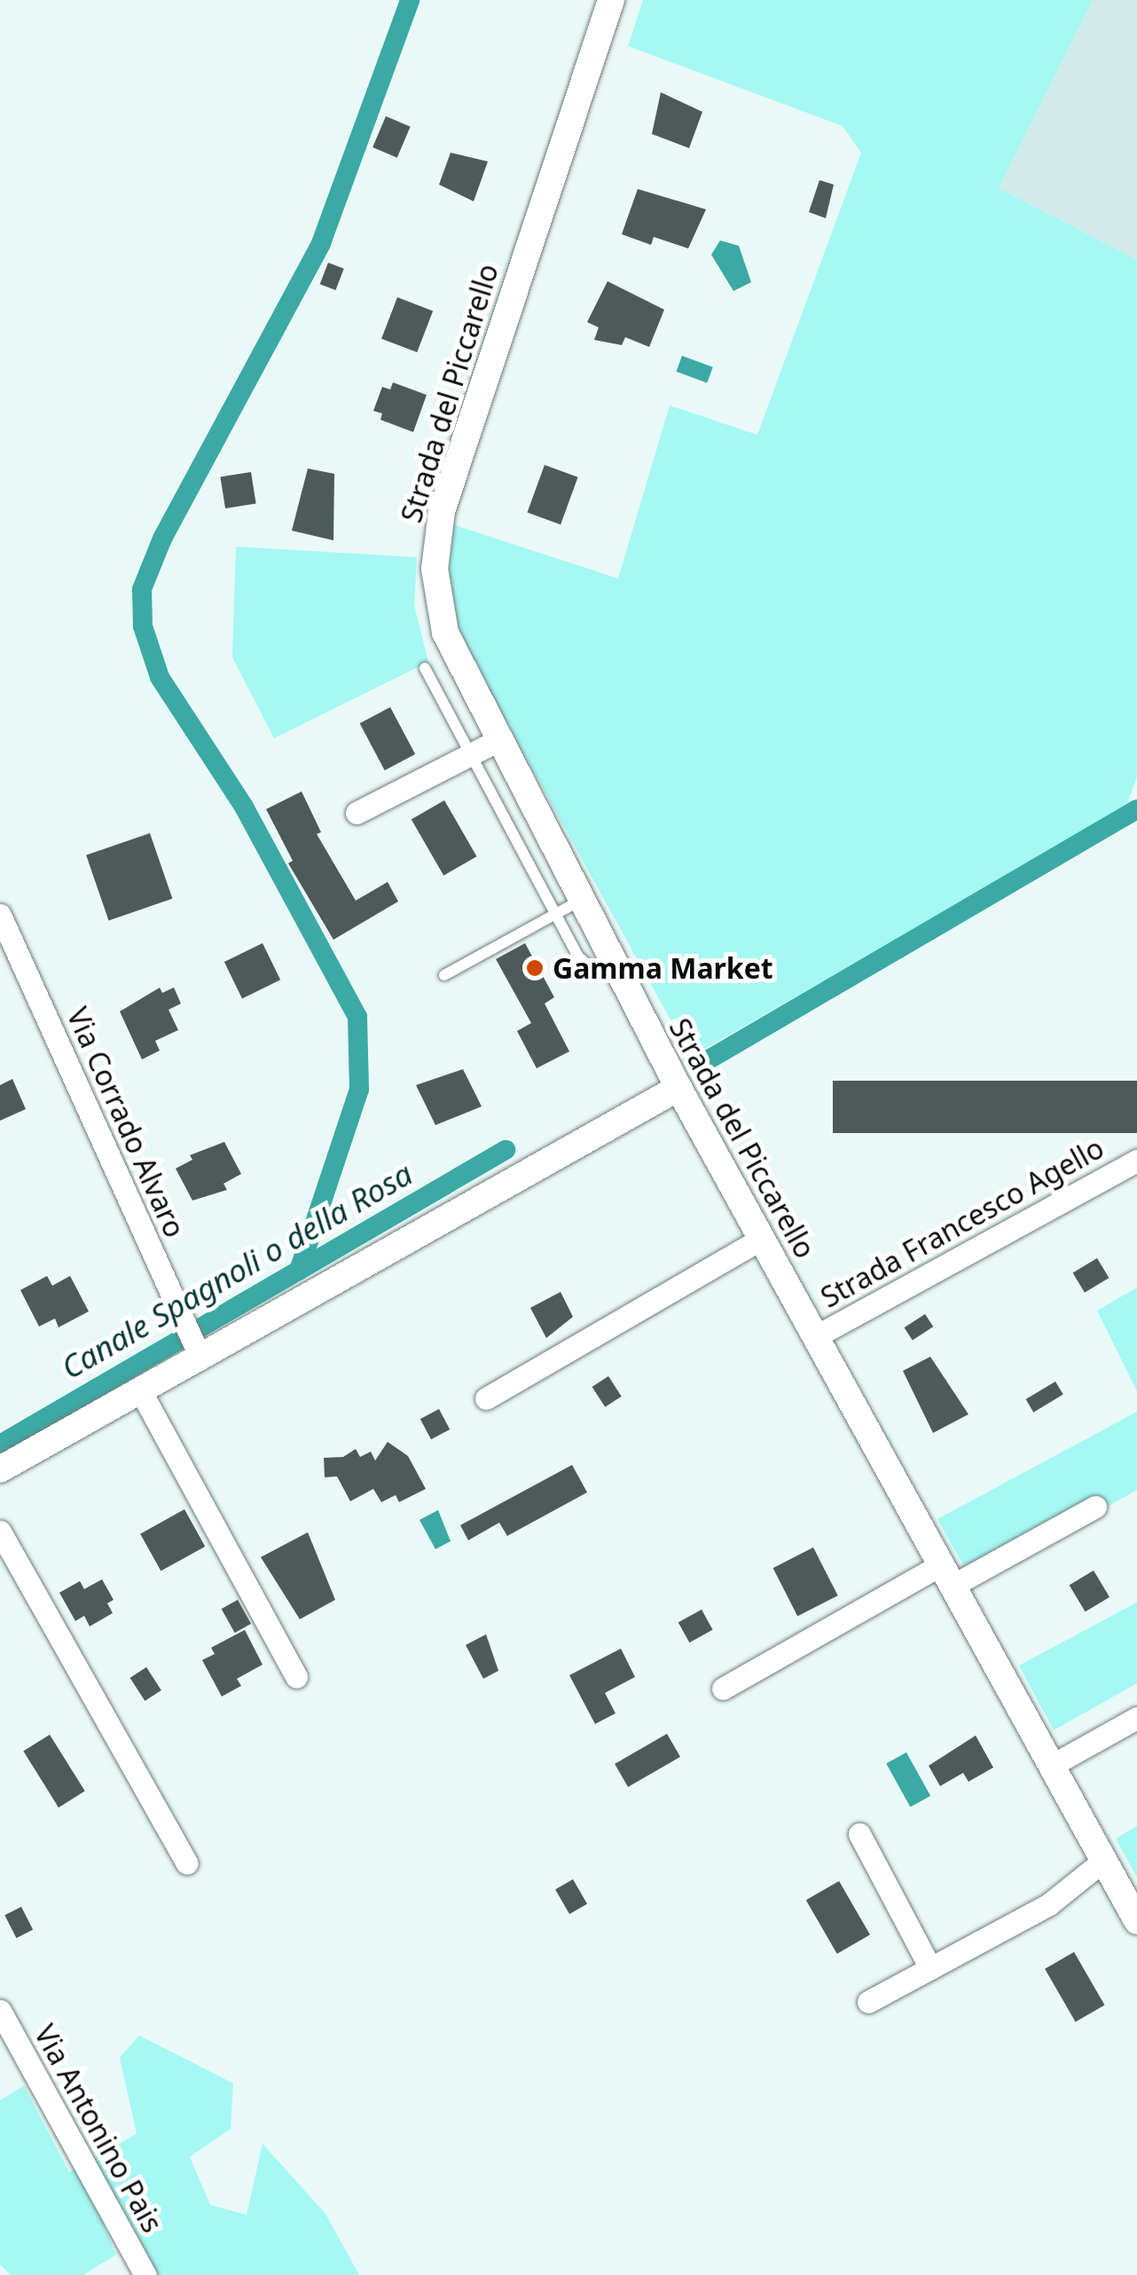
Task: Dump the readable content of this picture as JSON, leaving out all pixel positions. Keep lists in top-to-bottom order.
{
  "streets": {
    "street": [
      "Strada del Piccarello",
      "Via Corrado Alvaro",
      "Strada Francesco Agello",
      "Via Antonino Pais"
    ]
  },
  "crossings": [
    ["Strada del Piccarello", "Strada Francesco Agello"]
  ],
  "water": ["Canale Spagnoli o della Rosa"],
  "places": ["Gamma Market"]
}
